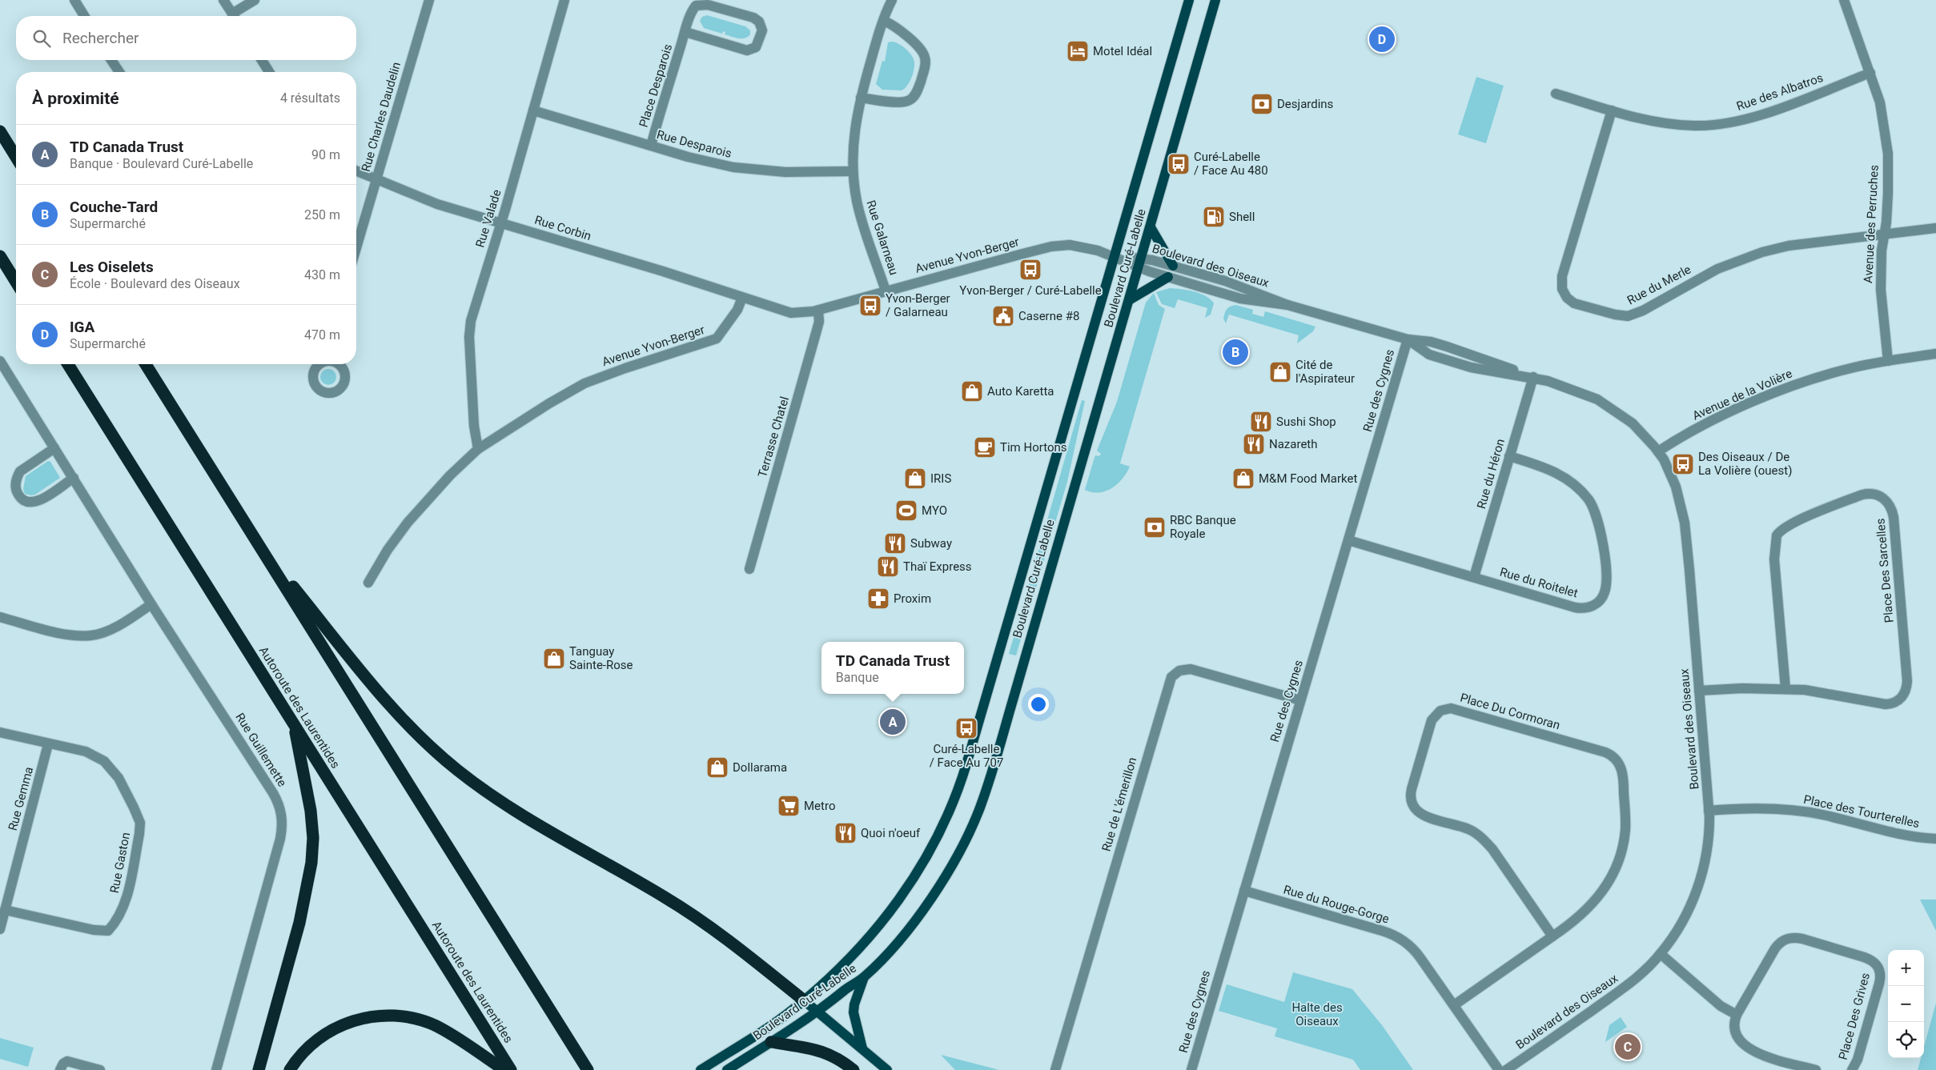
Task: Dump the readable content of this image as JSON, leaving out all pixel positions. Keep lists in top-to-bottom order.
{
  "streets": {
    "highway": ["Autoroute des Laurentides"],
    "main road": ["Boulevard Curé-Labelle"],
    "street": [
      "Place Desparois",
      "Rue des Albatros",
      "Rue Charles Daudelin",
      "Rue Desparois",
      "Rue Valade",
      "Avenue des Perruches",
      "Rue Corbin",
      "Rue Galarneau",
      "Avenue Yvon-Berger",
      "Boulevard des Oiseaux",
      "Rue du Merle",
      "Rue des Cygnes",
      "Avenue de la Volière",
      "Terrasse Chatel",
      "Rue du Héron",
      "Place Des Sarcelles",
      "Rue du Roitelet",
      "Place Du Cormoran",
      "Rue Guillemette",
      "Rue Gemma",
      "Rue de L'émerillon",
      "Place des Tourterelles",
      "Rue Gaston",
      "Rue du Rouge-Gorge",
      "Place Des Grives"
    ]
  },
  "crossings": [
    ["Place Desparois", "Rue Desparois"],
    ["Rue des Albatros", "Avenue des Perruches"],
    ["Rue des Albatros", "Rue du Merle"],
    ["Rue Charles Daudelin", "Rue Corbin"],
    ["Rue Desparois", "Rue Valade"],
    ["Rue Desparois", "Rue Galarneau"],
    ["Rue Valade", "Rue Corbin"],
    ["Rue Valade", "Avenue Yvon-Berger"],
    ["Avenue des Perruches", "Rue du Merle"],
    ["Avenue des Perruches", "Avenue de la Volière"],
    ["Rue Corbin", "Avenue Yvon-Berger"],
    ["Rue Galarneau", "Avenue Yvon-Berger"],
    ["Avenue Yvon-Berger", "Boulevard des Oiseaux"],
    ["Avenue Yvon-Berger", "Boulevard Curé-Labelle"],
    ["Avenue Yvon-Berger", "Terrasse Chatel"],
    ["Boulevard des Oiseaux", "Boulevard Curé-Labelle"],
    ["Boulevard des Oiseaux", "Rue des Cygnes"],
    ["Boulevard des Oiseaux", "Avenue de la Volière"],
    ["Boulevard des Oiseaux", "Rue du Héron"],
    ["Boulevard des Oiseaux", "Place Des Sarcelles"],
    ["Boulevard des Oiseaux", "Place des Tourterelles"],
    ["Rue des Cygnes", "Rue du Roitelet"],
    ["Rue des Cygnes", "Rue de L'émerillon"],
    ["Rue des Cygnes", "Rue du Rouge-Gorge"],
    ["Rue du Héron", "Rue du Roitelet"],
    ["Place Du Cormoran", "Rue du Rouge-Gorge"],
    ["Rue Gemma", "Rue Gaston"]
  ],
  "parks": ["Halte des Oiseaux"],
  "places": {
    "hotel": ["Motel Idéal"],
    "bank": ["Desjardins", "RBC Banque Royale"],
    "bus stop": [
      "Curé-Labelle / Face Au 480",
      "Yvon-Berger / Curé-Labelle",
      "Yvon-Berger / Galarneau",
      "Des Oiseaux / De La Volière (ouest)",
      "Curé-Labelle / Face Au 707"
    ],
    "fuel station": ["Shell"],
    "public building": ["Caserne #8"],
    "shop": [
      "Cité de l'Aspirateur",
      "Auto Karetta",
      "IRIS",
      "M&M Food Market",
      "Tanguay Sainte-Rose",
      "Dollarama"
    ],
    "restaurant": [
      "Sushi Shop",
      "Nazareth",
      "Subway",
      "Thaï Express",
      "Quoi n'oeuf"
    ],
    "cafe": ["Tim Hortons"],
    "sports": ["MYO"],
    "pharmacy": ["Proxim"],
    "supermarket": ["Metro"]
  },
  "page": {
    "search": "Rechercher",
    "pins": [
      "D",
      "B",
      "A",
      "C"
    ],
    "heading": ["À proximité", "4 résultats"],
    "list": [
      {
        "mark": "A",
        "name": "TD Canada Trust",
        "note": "Banque · Boulevard Curé-Labelle",
        "value": "90 m"
      },
      {
        "mark": "B",
        "name": "Couche-Tard",
        "note": "Supermarché",
        "value": "250 m"
      },
      {
        "mark": "C",
        "name": "Les Oiselets",
        "note": "École · Boulevard des Oiseaux",
        "value": "430 m"
      },
      {
        "mark": "D",
        "name": "IGA",
        "note": "Supermarché",
        "value": "470 m"
      }
    ],
    "popup": ["TD Canada Trust", "Banque"],
    "map_buttons": ["+", "−"]
  }
}
